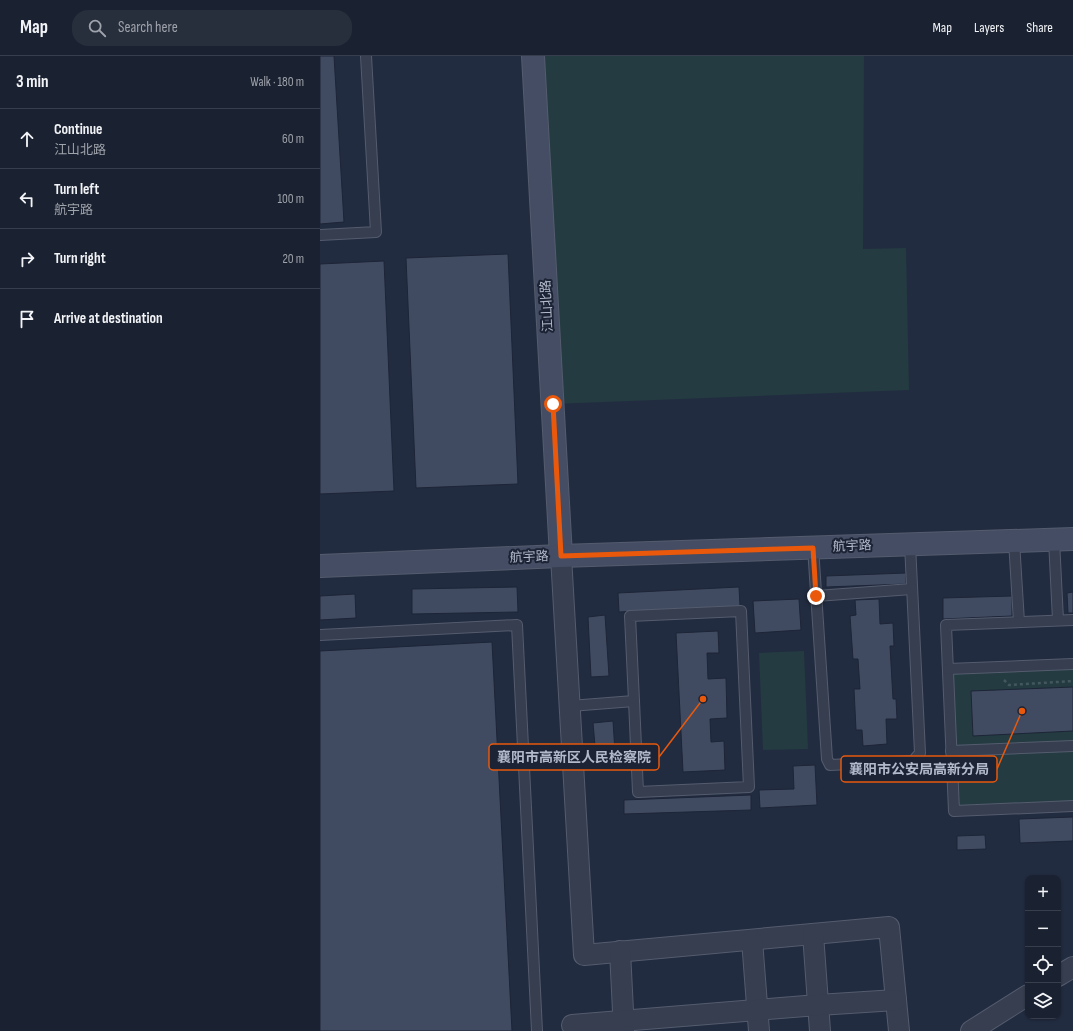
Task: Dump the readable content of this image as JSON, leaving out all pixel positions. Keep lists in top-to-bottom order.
{
  "streets": {
    "street": ["江山北路", "航宇路"]
  },
  "crossings": [
    ["江山北路", "航宇路"]
  ],
  "places": ["襄阳市高新区人民检察院", "襄阳市公安局高新分局"],
  "page": {
    "header": "Map",
    "search": "Search here",
    "nav": ["Map", "Layers", "Share"],
    "heading": ["3 min", "Walk · 180 m"],
    "list": [
      ["Continue", "江山北路", "60 m"],
      ["Turn left", "航宇路", "100 m"],
      ["Turn right", "20 m"],
      "Arrive at destination"
    ],
    "map_buttons": ["+", "−"]
  }
}
